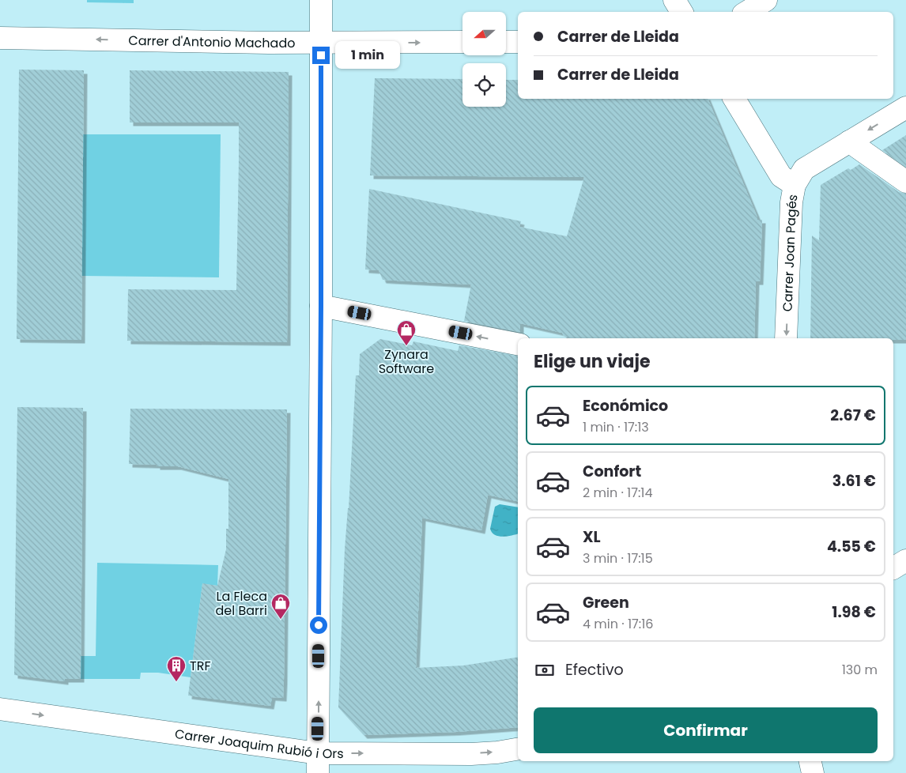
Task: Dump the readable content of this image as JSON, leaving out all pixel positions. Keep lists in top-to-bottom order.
{
  "streets": {
    "street": ["Carrer d'Antonio Machado", "Carrer Joan Pagés", "Carrer Joaquim Rubió i Ors"]
  },
  "one_way": ["Carrer Joan Pagés", "Carrer Joaquim Rubió i Ors"],
  "places": {
    "shop": ["Zynara Software", "La Fleca del Barri"],
    "building": ["TRF"]
  },
  "north": "left",
  "page": {
    "banner": ["Carrer de Lleida", "Carrer de Lleida"],
    "bubble": "1 min",
    "heading": "Elige un viaje",
    "list": [
      {
        "name": "Económico",
        "note": "1 min · 17:13",
        "value": "2.67 €"
      },
      {
        "name": "Confort",
        "note": "2 min · 17:14",
        "value": "3.61 €"
      },
      {
        "name": "XL",
        "note": "3 min · 17:15",
        "value": "4.55 €"
      },
      {
        "name": "Green",
        "note": "4 min · 17:16",
        "value": "1.98 €"
      }
    ],
    "pay": ["Efectivo", "130 m"],
    "buttons": "Confirmar"
  }
}
